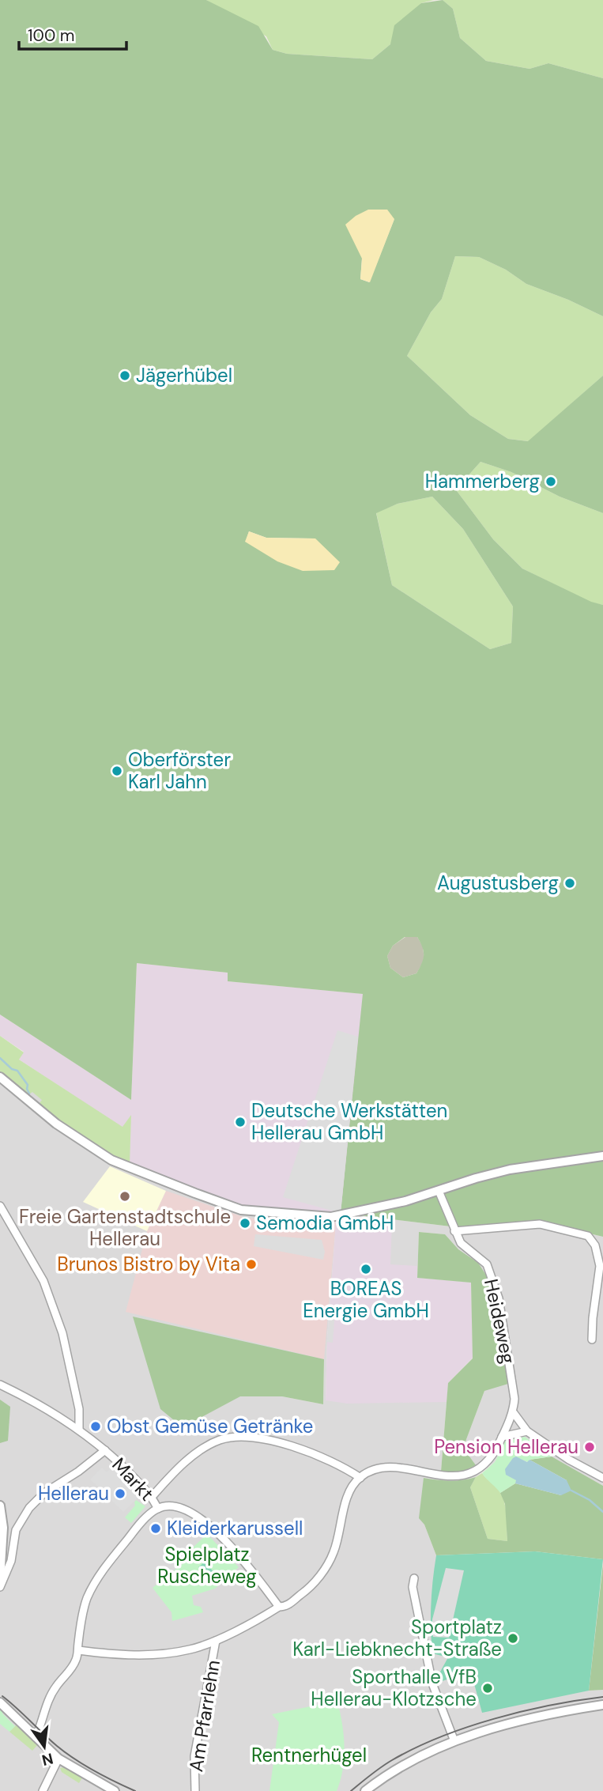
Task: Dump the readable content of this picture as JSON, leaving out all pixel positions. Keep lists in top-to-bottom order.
{
  "streets": {
    "street": ["Heideweg", "Markt", "Am Pfarrlehn"]
  },
  "parks": ["Spielplatz Ruscheweg", "Rentnerhügel"],
  "places": [
    "Jägerhübel",
    "Hammerberg",
    "Oberförster Karl Jahn",
    "Augustusberg",
    "Deutsche Werkstätten Hellerau GmbH",
    "Freie Gartenstadtschule Hellerau",
    "Semodia GmbH",
    "Brunos Bistro by Vita",
    "BOREAS Energie GmbH",
    "Obst Gemüse Getränke",
    "Pension Hellerau",
    "Hellerau",
    "Kleiderkarussell",
    "Sportplatz Karl-Liebknecht-Straße",
    "Sporthalle VfB Hellerau-Klotzsche"
  ],
  "scale_bar": "100 m",
  "north": "bottom"
}
